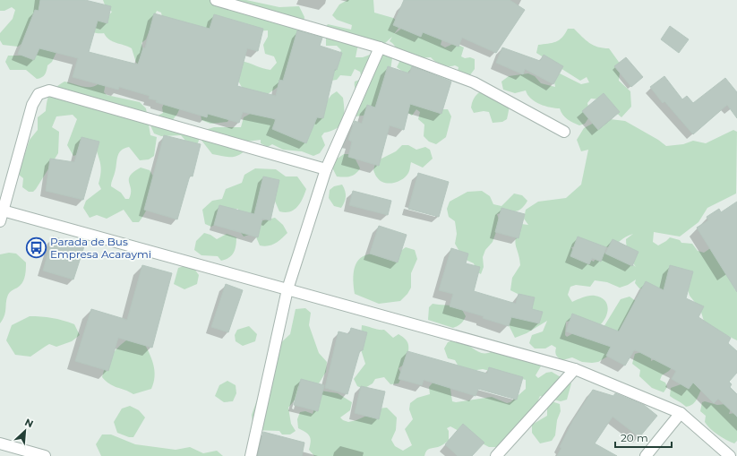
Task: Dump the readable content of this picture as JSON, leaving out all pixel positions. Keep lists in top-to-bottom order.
{
  "places": {
    "bus stop": ["Parada de Bus Empresa Acaraymi"]
  },
  "scale_bar": "20 m",
  "north": "top right"
}
